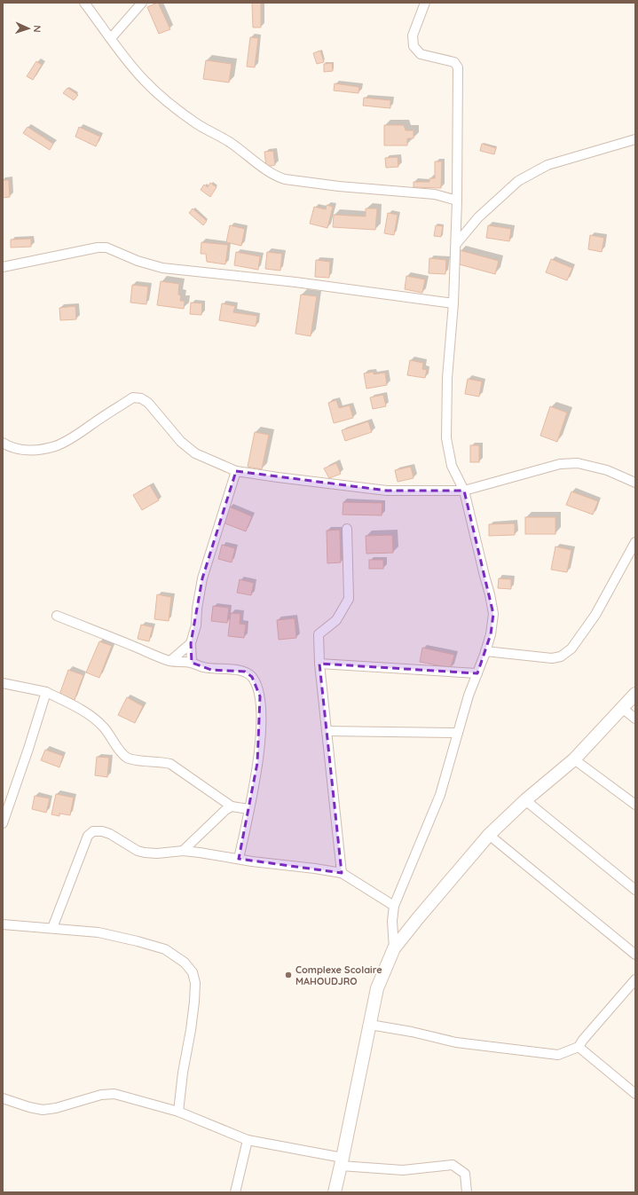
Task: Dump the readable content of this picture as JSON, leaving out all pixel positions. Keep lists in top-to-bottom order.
{
  "places": ["Complexe Scolaire MAHOUDJRO"],
  "north": "right"
}
